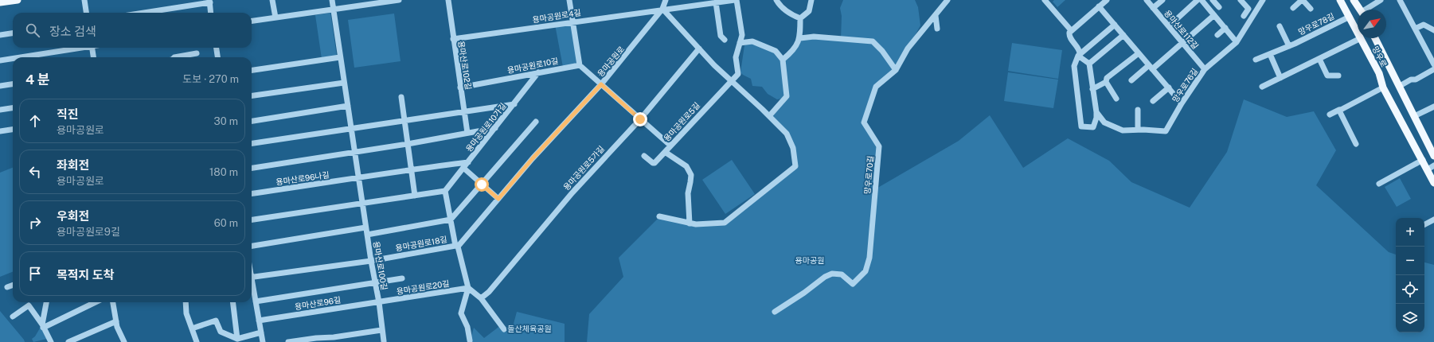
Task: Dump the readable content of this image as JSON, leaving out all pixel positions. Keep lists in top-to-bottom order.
{
  "streets": {
    "main road": ["망우로"],
    "street": [
      "용마공원로4길",
      "망우로78길",
      "용마산로112길",
      "용마공원로",
      "용마산로102길",
      "용마공원로10길",
      "망우로76길",
      "용마공원로5길",
      "용마공원로10가길",
      "용마공원로5가길",
      "망우로70길",
      "용마산로96나길",
      "용마공원로18길",
      "용마산로100길",
      "용마공원로20길",
      "용마산로96길"
    ]
  },
  "crossings": [
    ["용마공원로4길", "용마공원로"],
    ["용마공원로4길", "용마산로102길"],
    ["망우로78길", "망우로"],
    ["용마산로112길", "망우로76길"],
    ["용마공원로", "용마공원로18길"],
    ["용마산로102길", "용마공원로10길"],
    ["용마공원로10길", "용마공원로10가길"],
    ["용마산로96나길", "용마산로100길"],
    ["용마공원로18길", "용마산로100길"],
    ["용마산로100길", "용마공원로20길"],
    ["용마산로100길", "용마산로96길"],
    ["용마공원로20길", "용마산로96길"]
  ],
  "parks": ["용마공원", "돌산체육공원"],
  "north": "top right",
  "page": {
    "search": "장소 검색",
    "heading": ["4 분", "도보 · 270 m"],
    "list": [
      ["직진", "용마공원로", "30 m"],
      ["좌회전", "용마공원로", "180 m"],
      ["우회전", "용마공원로9길", "60 m"],
      "목적지 도착"
    ],
    "map_buttons": ["+", "−"]
  }
}
